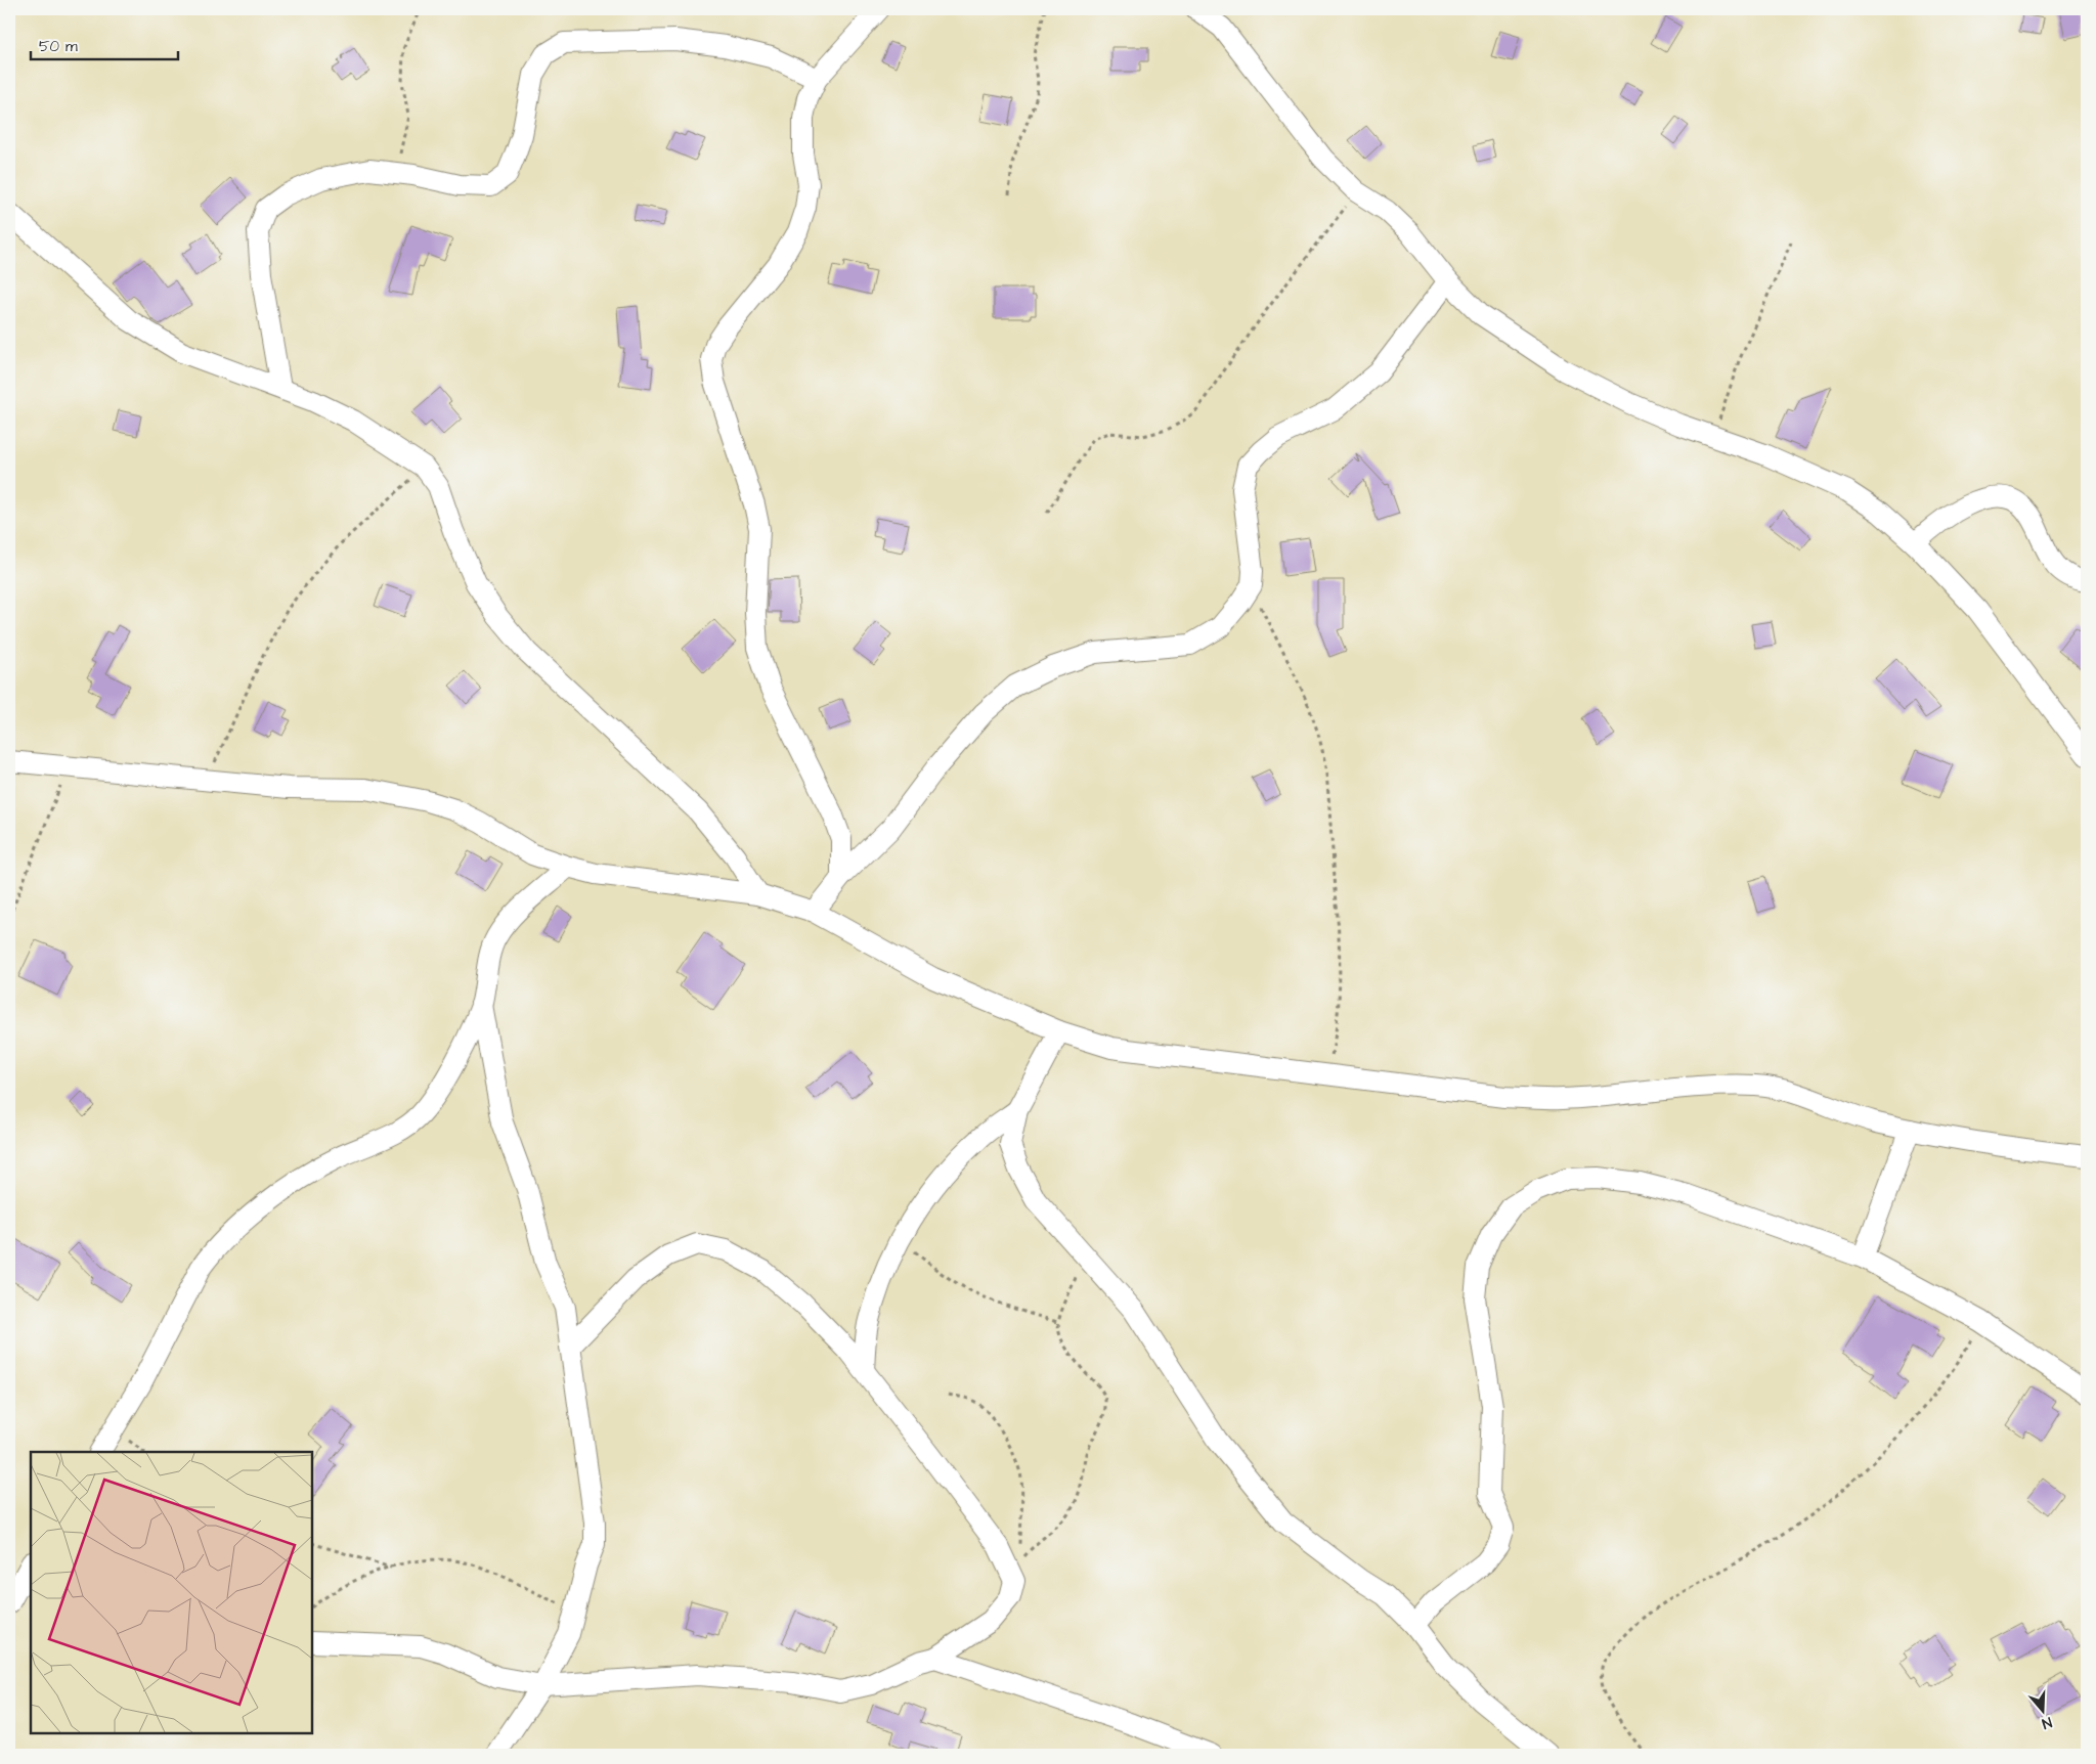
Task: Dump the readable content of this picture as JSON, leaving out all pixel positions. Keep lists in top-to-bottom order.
{
  "scale_bar": "50 m",
  "north": "bottom"
}
